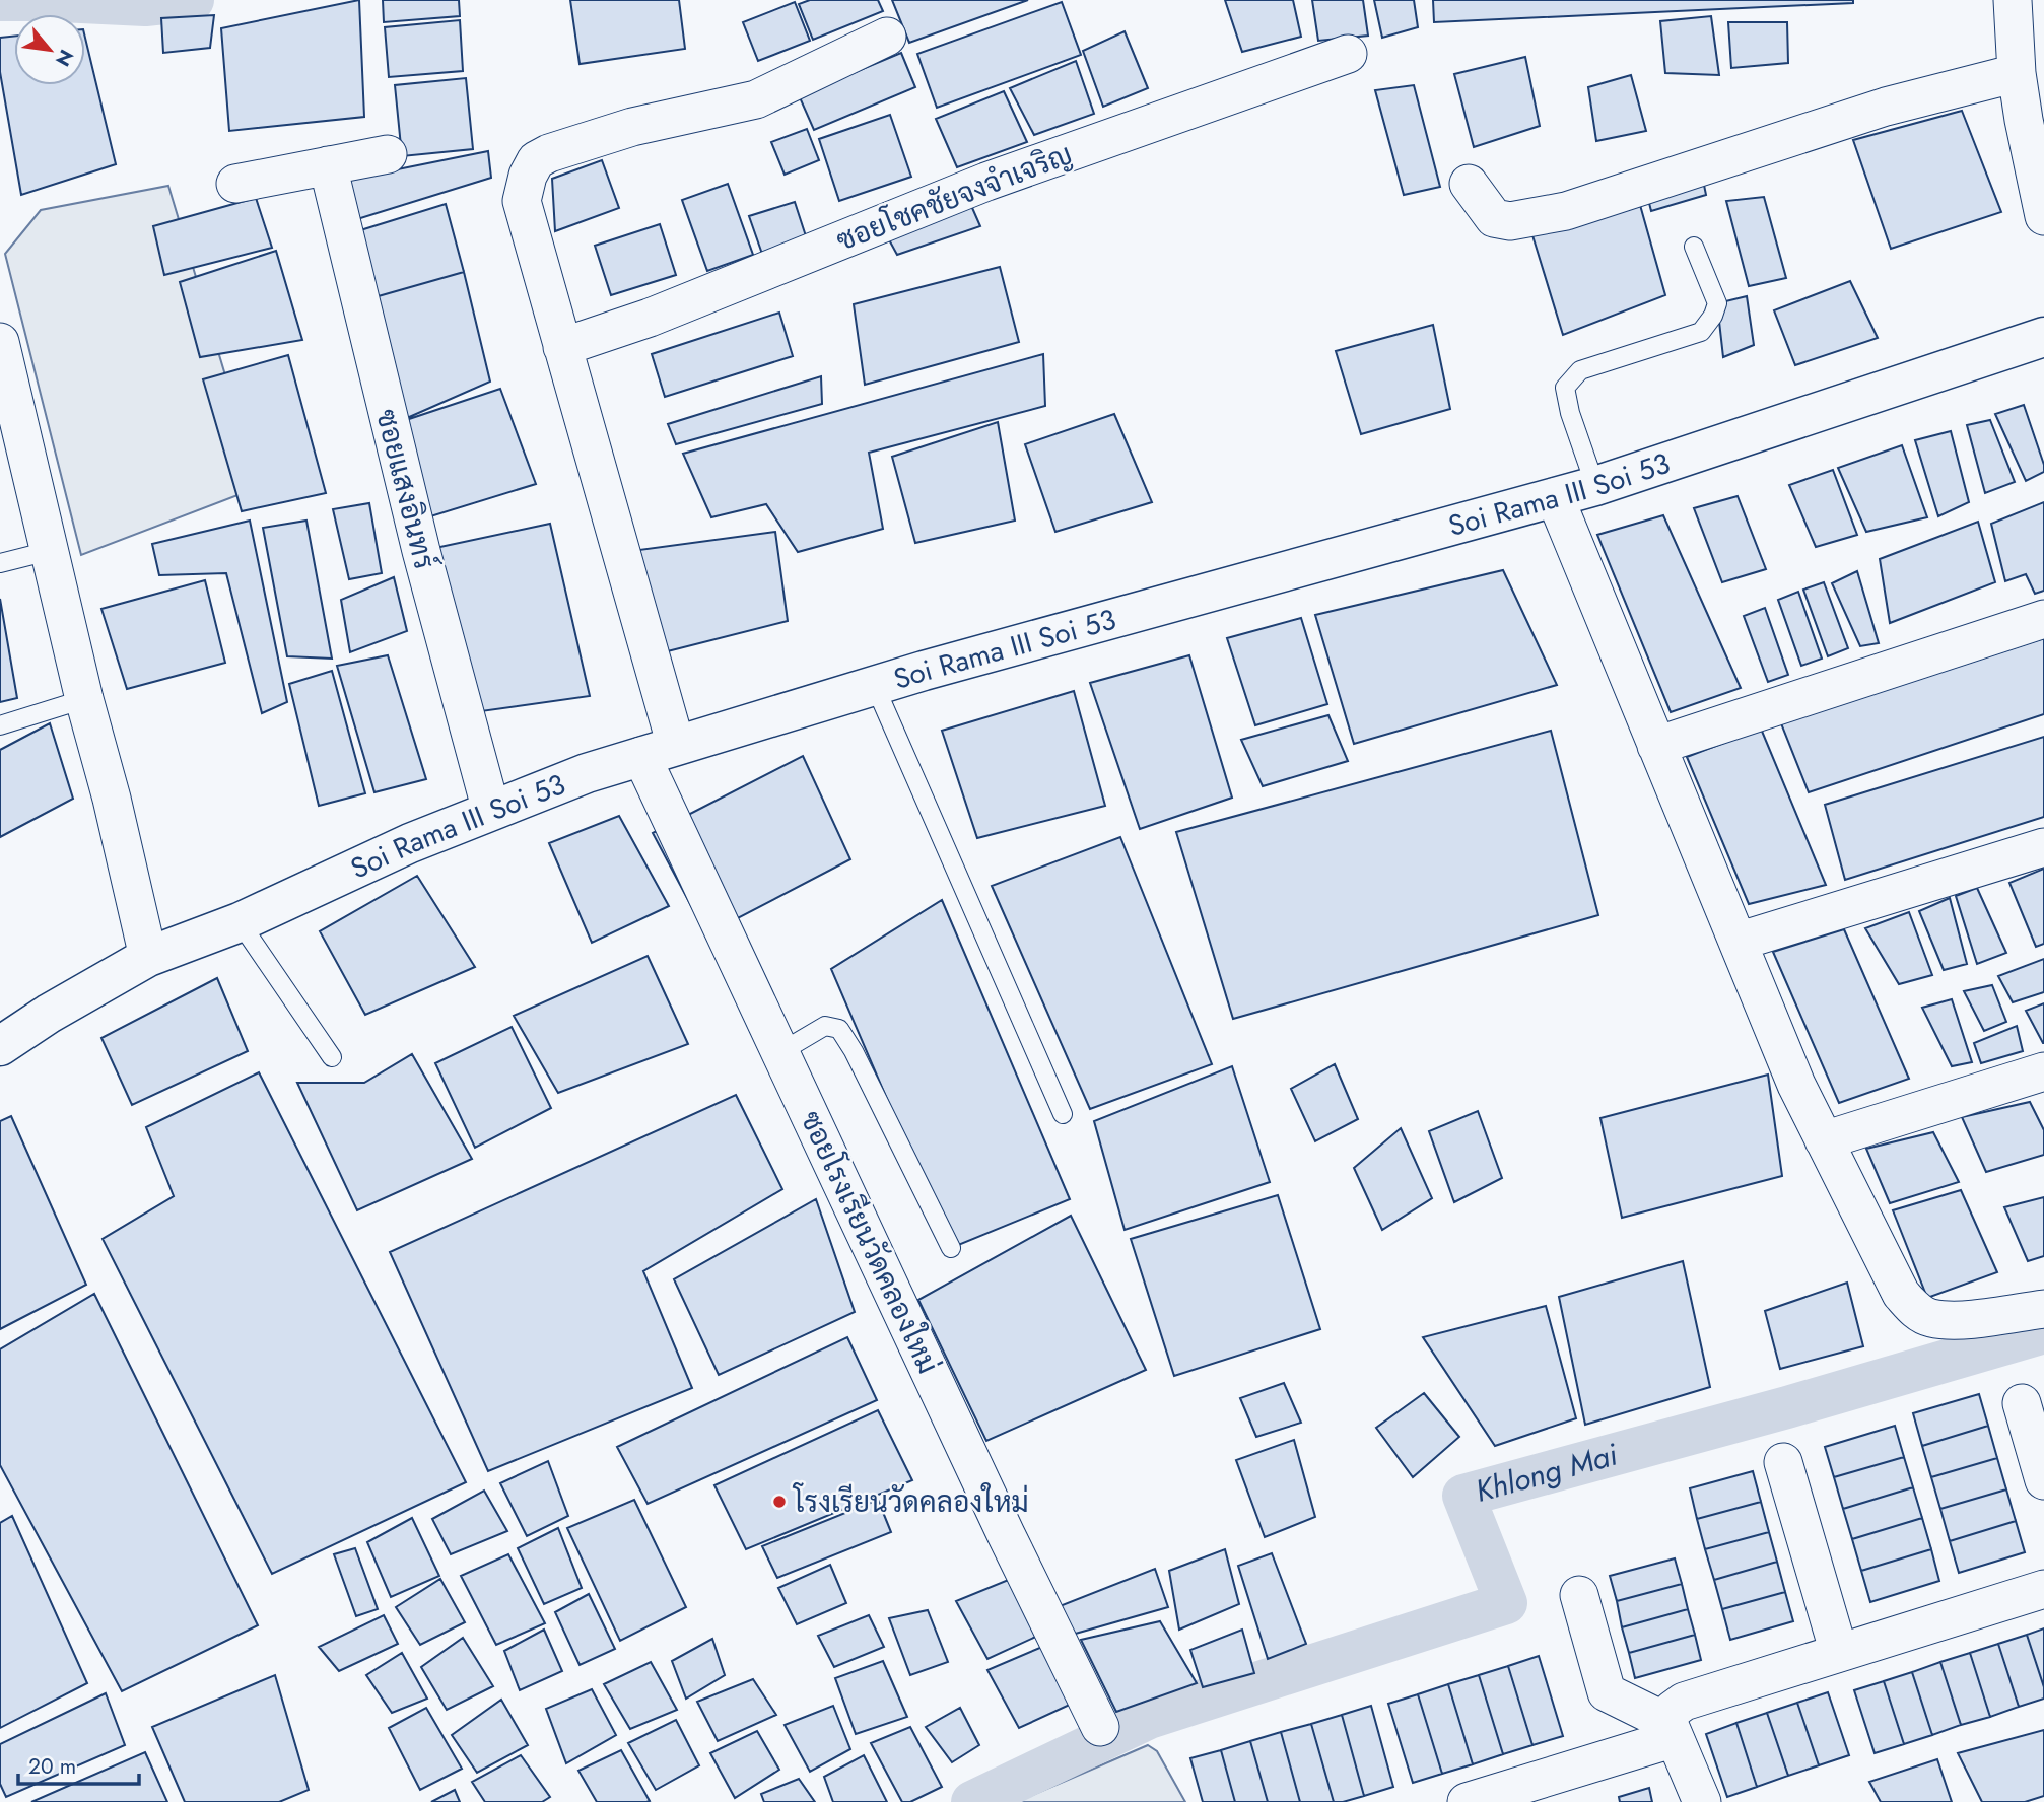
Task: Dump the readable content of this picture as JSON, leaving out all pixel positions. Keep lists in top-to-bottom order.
{
  "streets": {
    "street": [
      "ซอยโชคชัยจงจำเจริญ",
      "ซอยแสงอินทร์",
      "Soi Rama III Soi 53",
      "ซอยโรงเรียนวัดคลองใหม่"
    ]
  },
  "crossings": [
    ["ซอยแสงอินทร์", "Soi Rama III Soi 53"],
    ["Soi Rama III Soi 53", "ซอยโรงเรียนวัดคลองใหม่"]
  ],
  "water": ["Khlong Mai"],
  "places": ["โรงเรียนวัดคลองใหม่"],
  "scale_bar": "20 m",
  "north": "bottom right"
}
